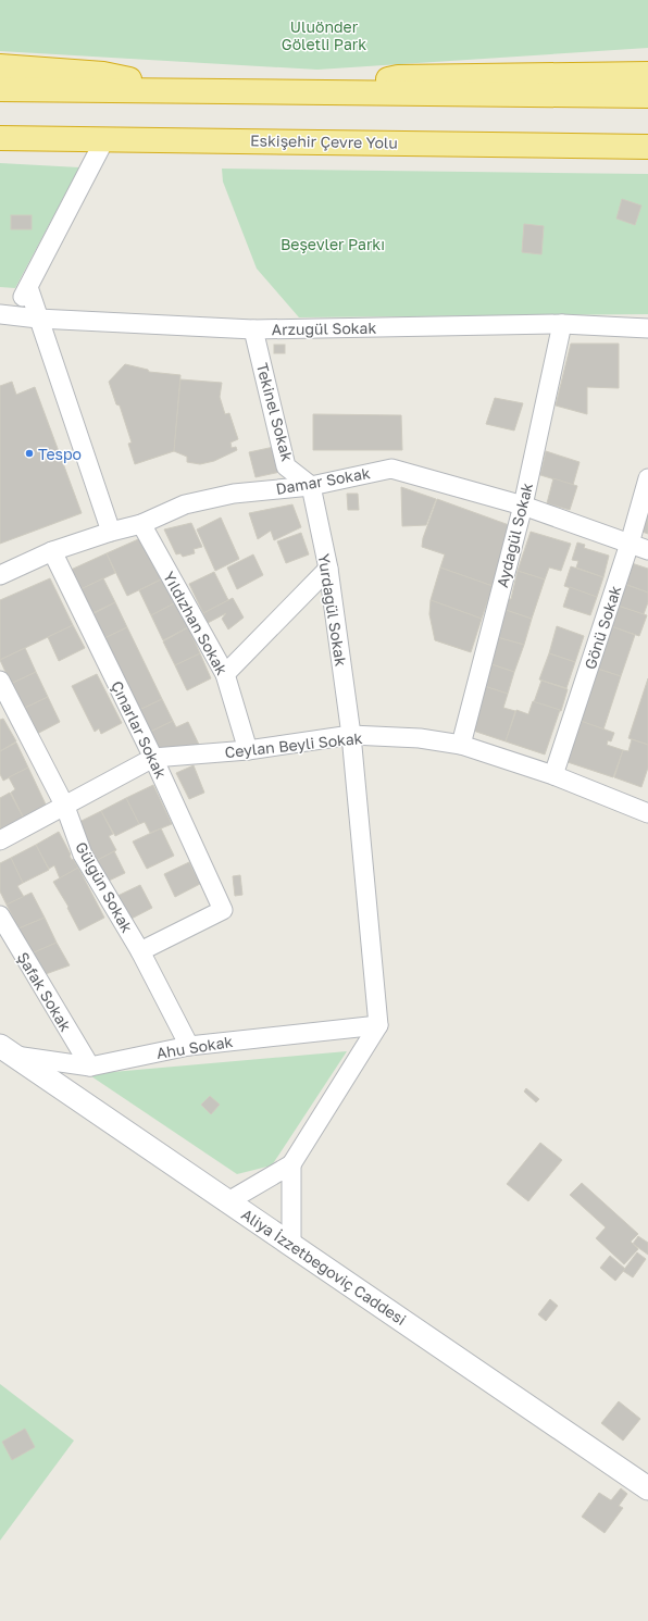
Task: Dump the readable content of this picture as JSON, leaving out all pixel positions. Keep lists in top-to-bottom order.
{
  "streets": {
    "highway": ["Eskişehir Çevre Yolu"],
    "street": [
      "Arzugül Sokak",
      "Tekinel Sokak",
      "Damar Sokak",
      "Aydagül Sokak",
      "Yurdagül Sokak",
      "Yıldızhan Sokak",
      "Gönü Sokak",
      "Çınarlar Sokak",
      "Ceylan Beyli Sokak",
      "Gülgün Sokak",
      "Şafak Sokak",
      "Ahu Sokak",
      "Aliya İzzetbegoviç Caddesi"
    ]
  },
  "crossings": [
    ["Arzugül Sokak", "Tekinel Sokak"],
    ["Arzugül Sokak", "Aydagül Sokak"],
    ["Tekinel Sokak", "Damar Sokak"],
    ["Tekinel Sokak", "Yurdagül Sokak"],
    ["Damar Sokak", "Aydagül Sokak"],
    ["Damar Sokak", "Yurdagül Sokak"],
    ["Damar Sokak", "Yıldızhan Sokak"],
    ["Damar Sokak", "Gönü Sokak"],
    ["Damar Sokak", "Çınarlar Sokak"],
    ["Aydagül Sokak", "Ceylan Beyli Sokak"],
    ["Yurdagül Sokak", "Ceylan Beyli Sokak"],
    ["Yurdagül Sokak", "Ahu Sokak"],
    ["Yıldızhan Sokak", "Ceylan Beyli Sokak"],
    ["Gönü Sokak", "Ceylan Beyli Sokak"],
    ["Çınarlar Sokak", "Ceylan Beyli Sokak"],
    ["Çınarlar Sokak", "Gülgün Sokak"],
    ["Ceylan Beyli Sokak", "Gülgün Sokak"],
    ["Gülgün Sokak", "Ahu Sokak"],
    ["Şafak Sokak", "Ahu Sokak"],
    ["Ahu Sokak", "Aliya İzzetbegoviç Caddesi"]
  ],
  "parks": ["Uluönder Göletli Park", "Beşevler Parkı"],
  "places": ["Tespo"]
}
